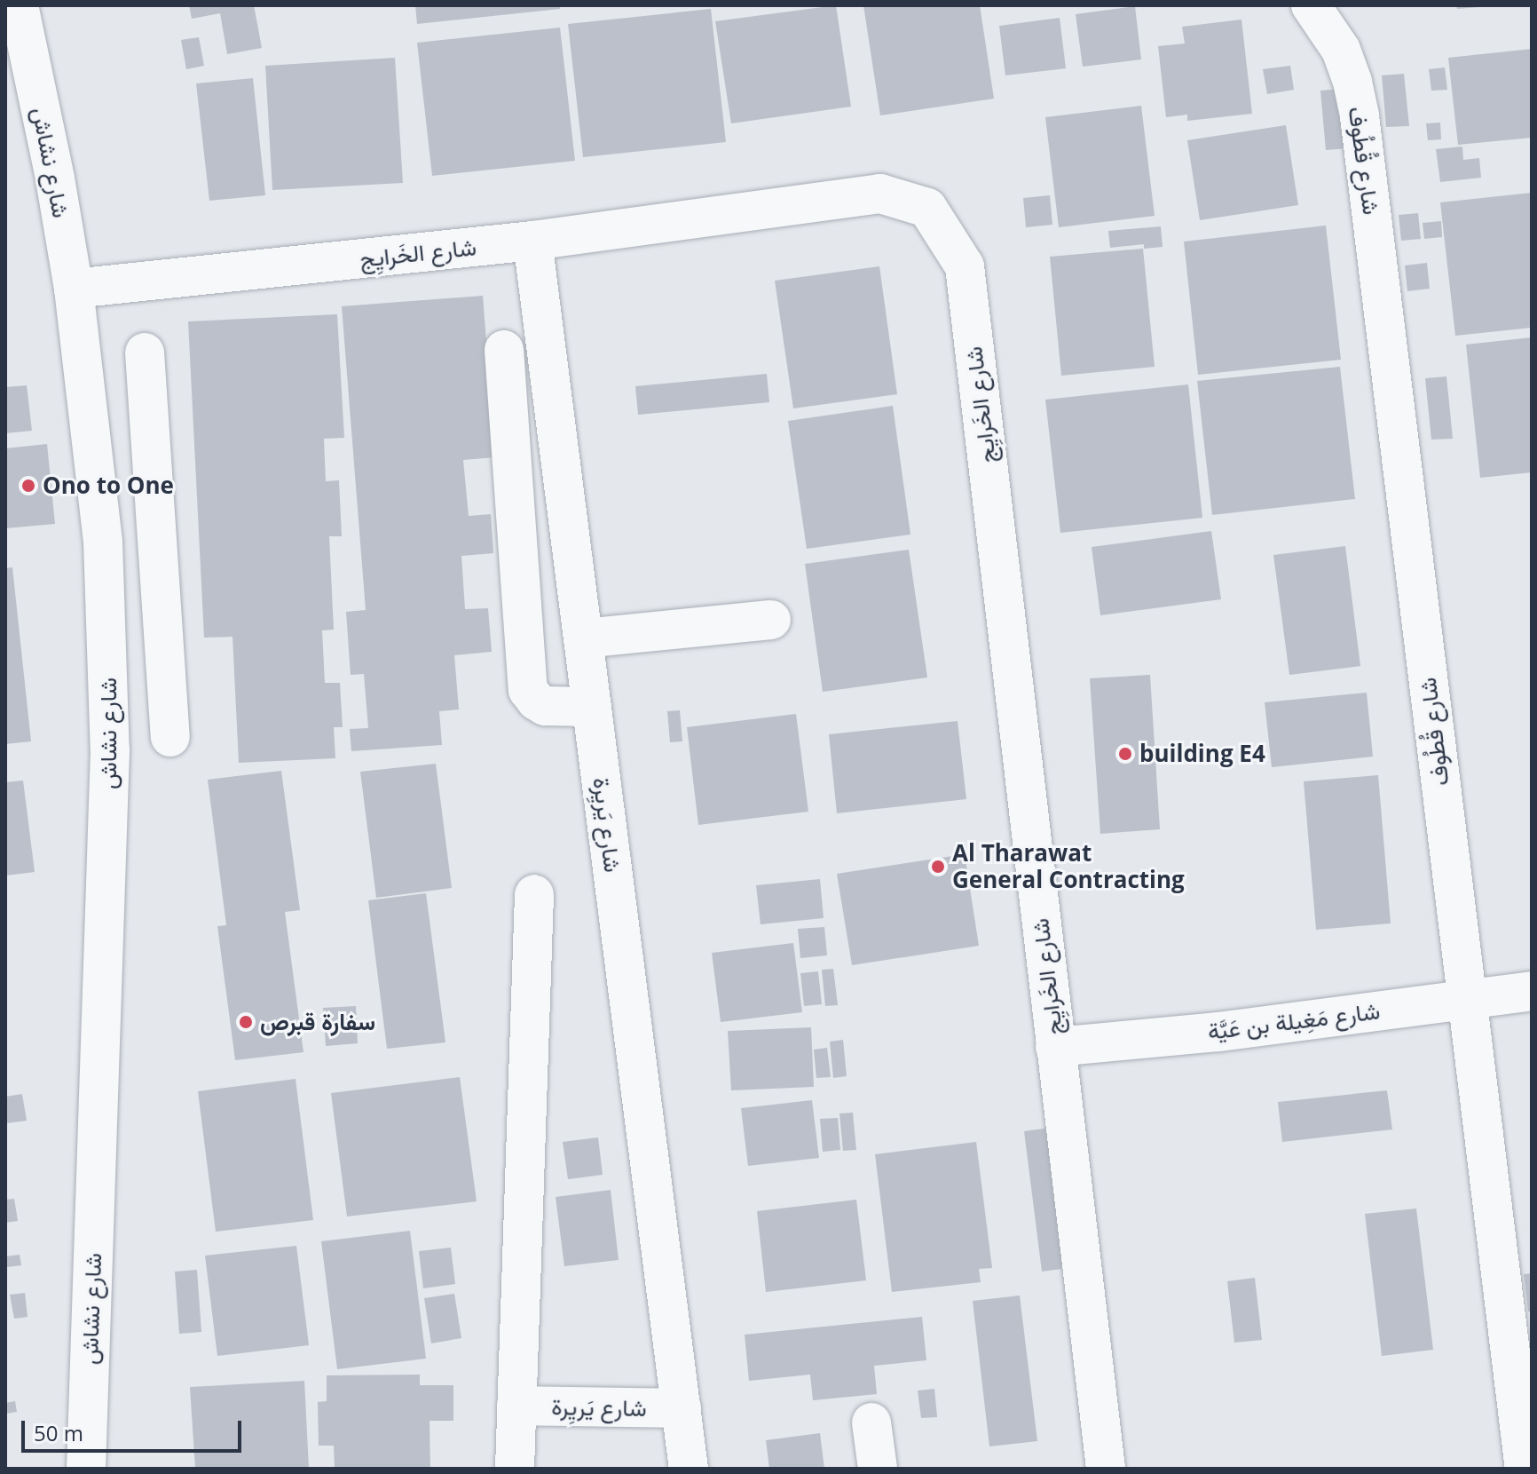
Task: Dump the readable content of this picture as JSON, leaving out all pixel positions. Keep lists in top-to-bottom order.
{
  "streets": {
    "street": [
      "شارع قُطُوف",
      "شارع نشاش",
      "شارع الخَرايِج",
      "شارع يَريِرة",
      "شارع مَغِيلة بن عَيَّة"
    ]
  },
  "crossings": [
    ["شارع قُطُوف", "شارع مَغِيلة بن عَيَّة"],
    ["شارع نشاش", "شارع الخَرايِج"],
    ["شارع الخَرايِج", "شارع يَريِرة"],
    ["شارع الخَرايِج", "شارع مَغِيلة بن عَيَّة"]
  ],
  "places": [
    "Ono to One",
    "building E4",
    "Al Tharawat General Contracting",
    "سفارة قبرص"
  ],
  "scale_bar": "50 m"
}
